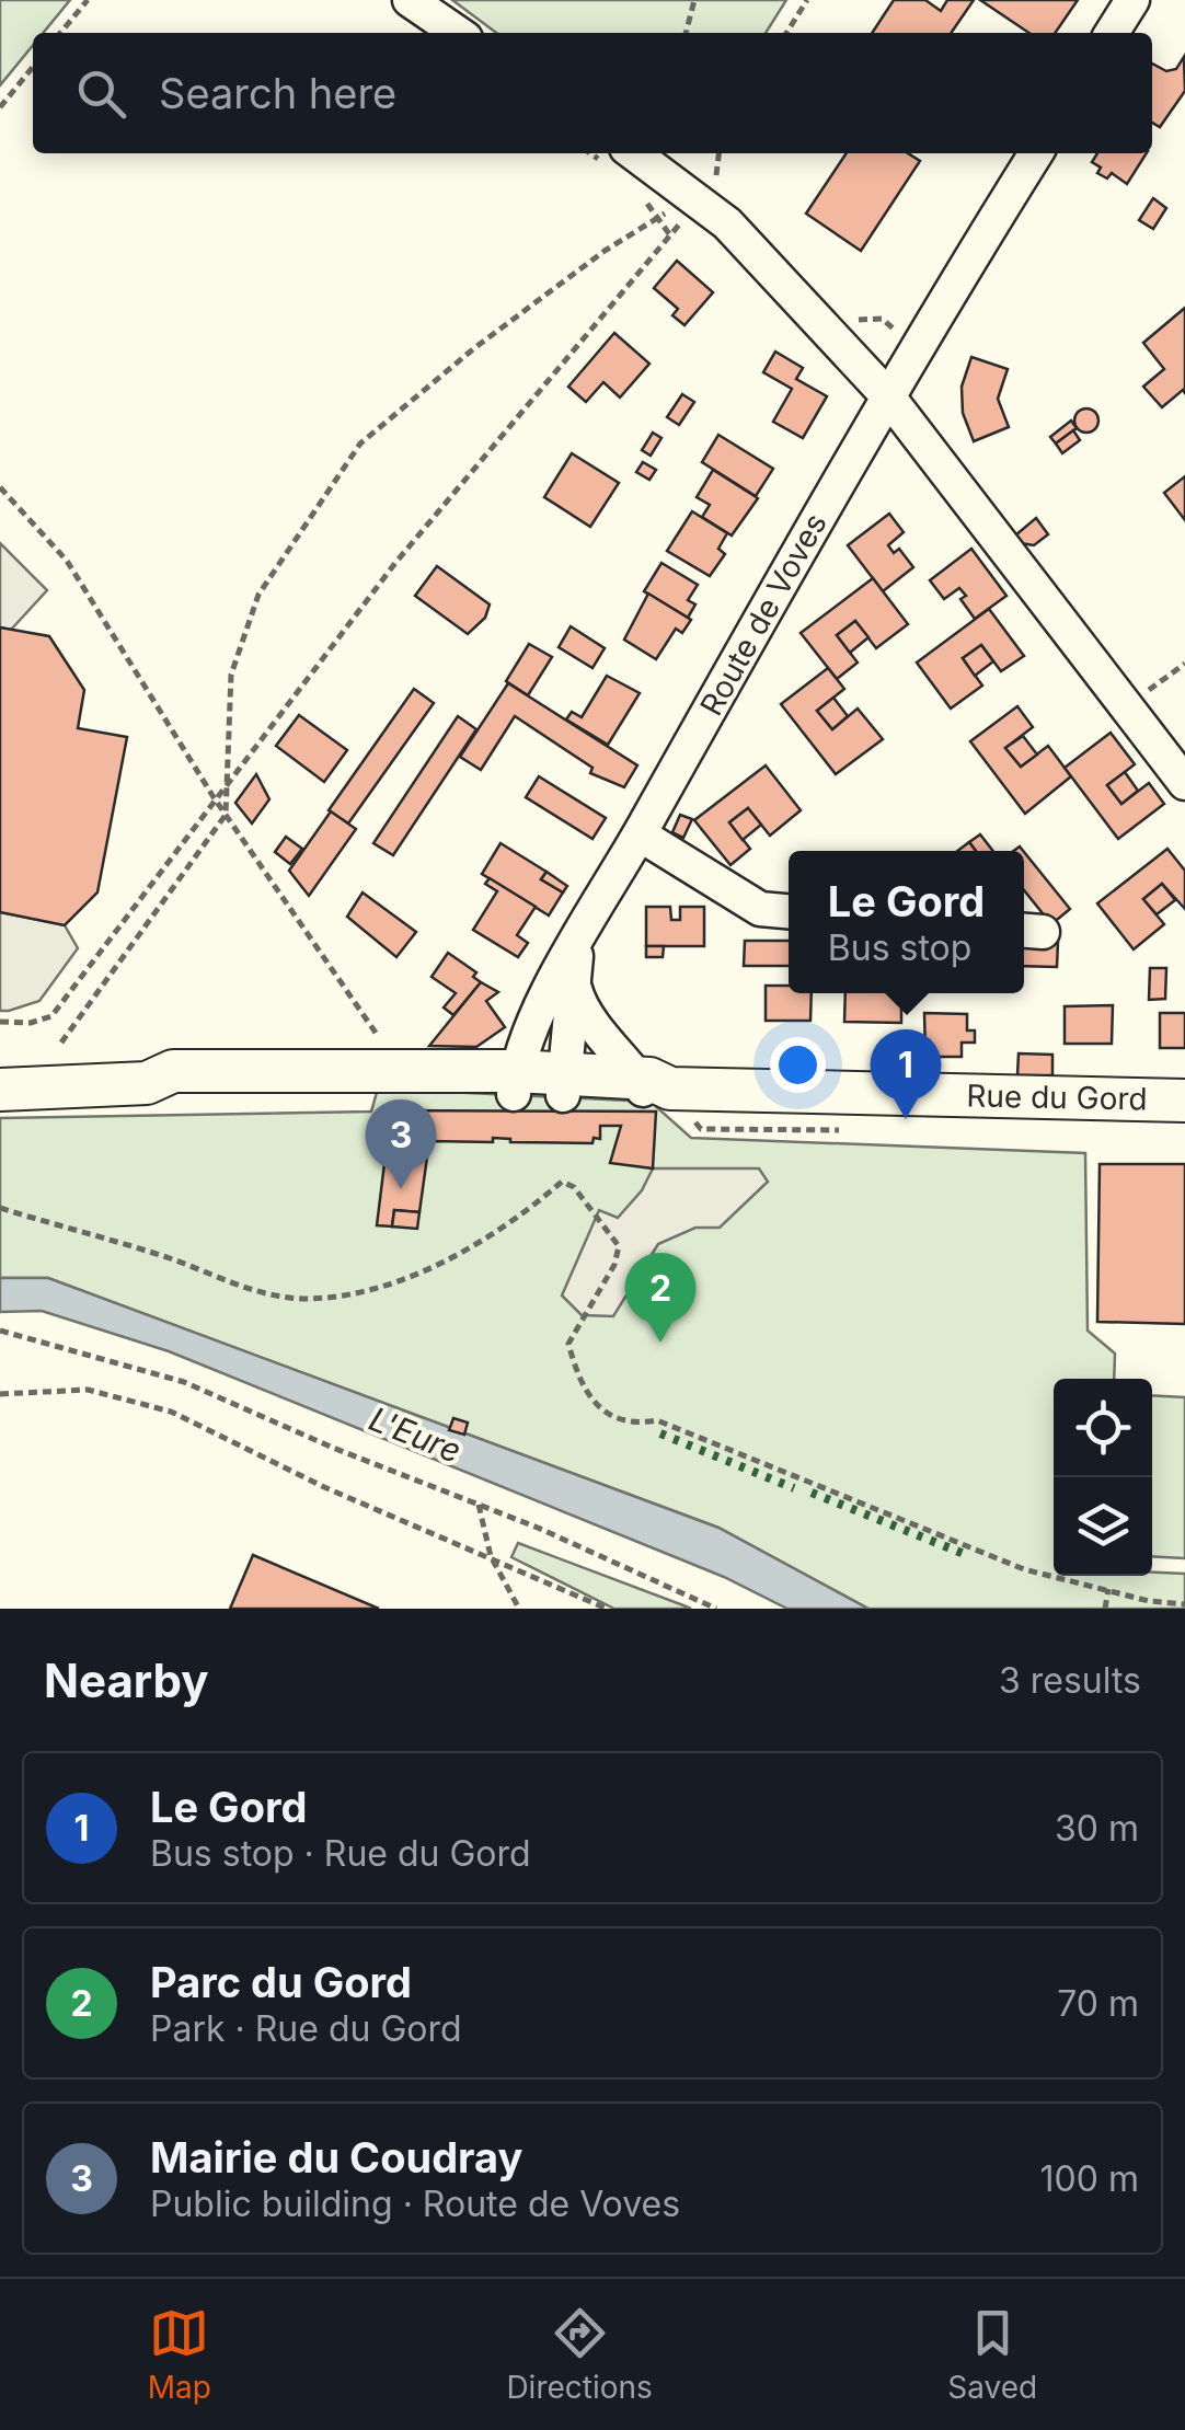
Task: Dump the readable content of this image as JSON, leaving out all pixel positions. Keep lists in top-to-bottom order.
{
  "streets": {
    "main road": ["Rue du Gord"],
    "street": ["Route de Voves"]
  },
  "crossings": [
    ["Route de Voves", "Rue du Gord"]
  ],
  "water": ["L'Eure"],
  "page": {
    "search": "Search here",
    "popup": ["Le Gord", "Bus stop"],
    "pins": ["1", "3", "2"],
    "heading": ["Nearby", "3 results"],
    "list": [
      {
        "mark": "1",
        "name": "Le Gord",
        "note": "Bus stop · Rue du Gord",
        "value": "30 m"
      },
      {
        "mark": "2",
        "name": "Parc du Gord",
        "note": "Park · Rue du Gord",
        "value": "70 m"
      },
      {
        "mark": "3",
        "name": "Mairie du Coudray",
        "note": "Public building · Route de Voves",
        "value": "100 m"
      }
    ],
    "nav": ["Map", "Directions", "Saved"]
  }
}
